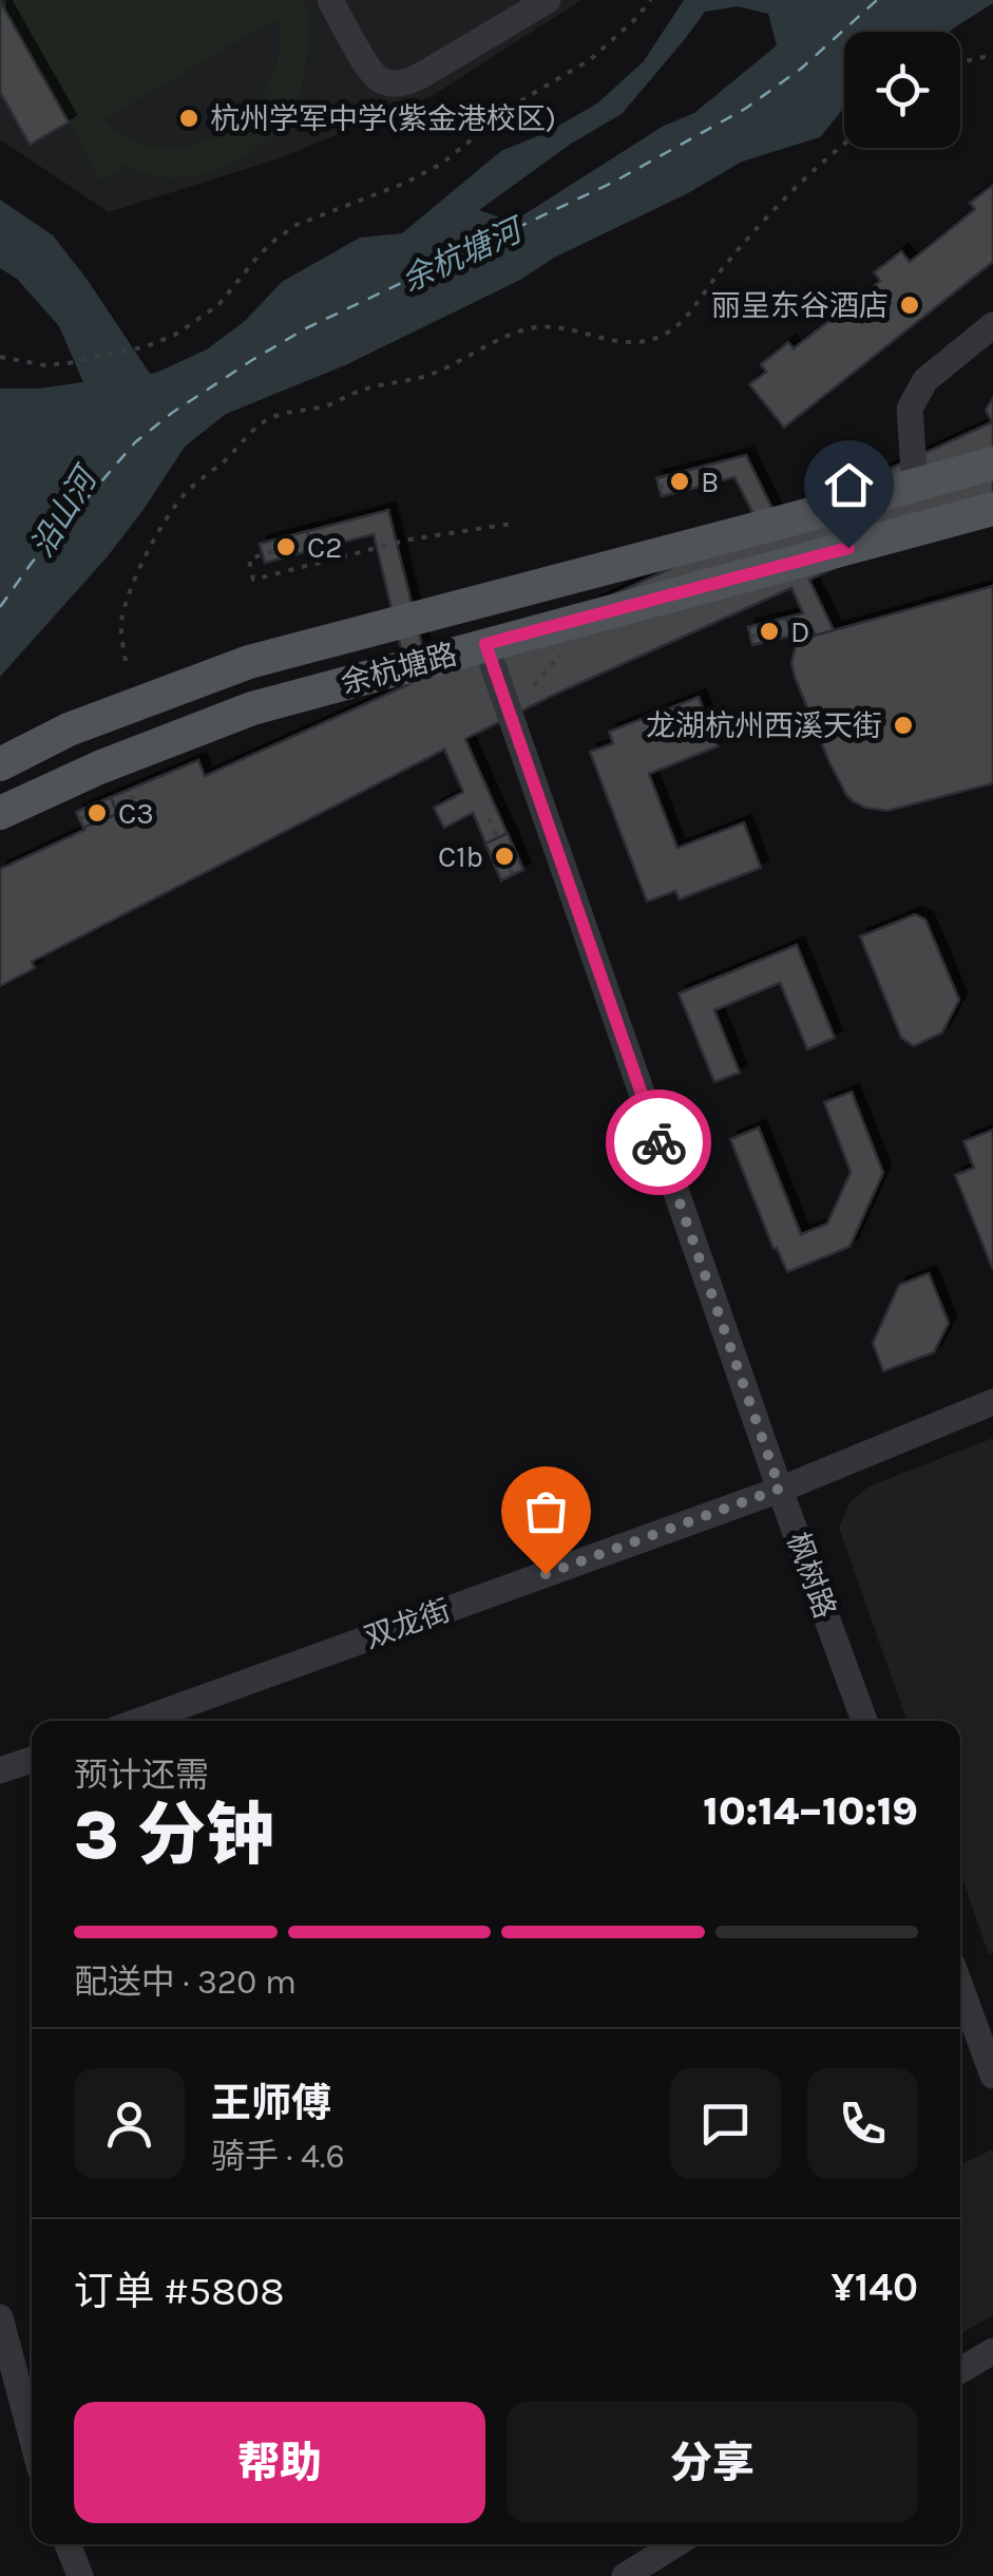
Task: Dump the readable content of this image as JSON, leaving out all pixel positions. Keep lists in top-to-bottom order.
{
  "streets": {
    "main road": ["余杭塘路"],
    "street": ["枫树路", "双龙街"]
  },
  "crossings": [
    ["余杭塘路", "枫树路"],
    ["枫树路", "双龙街"]
  ],
  "water": ["余杭塘河", "沿山河"],
  "places": [
    "杭州学军中学(紫金港校区)",
    "丽呈东谷酒店",
    "B",
    "C2",
    "D",
    "龙湖杭州西溪天街",
    "C3",
    "C1b"
  ],
  "page": {
    "heading": ["3 分钟", "预计还需", "10:14–10:19"],
    "panel": [
      "王师傅",
      "骑手 · 4.6",
      "订单 #5808",
      "¥140"
    ],
    "bar": "配送中 · 320 m",
    "buttons": ["帮助", "分享"]
  }
}
